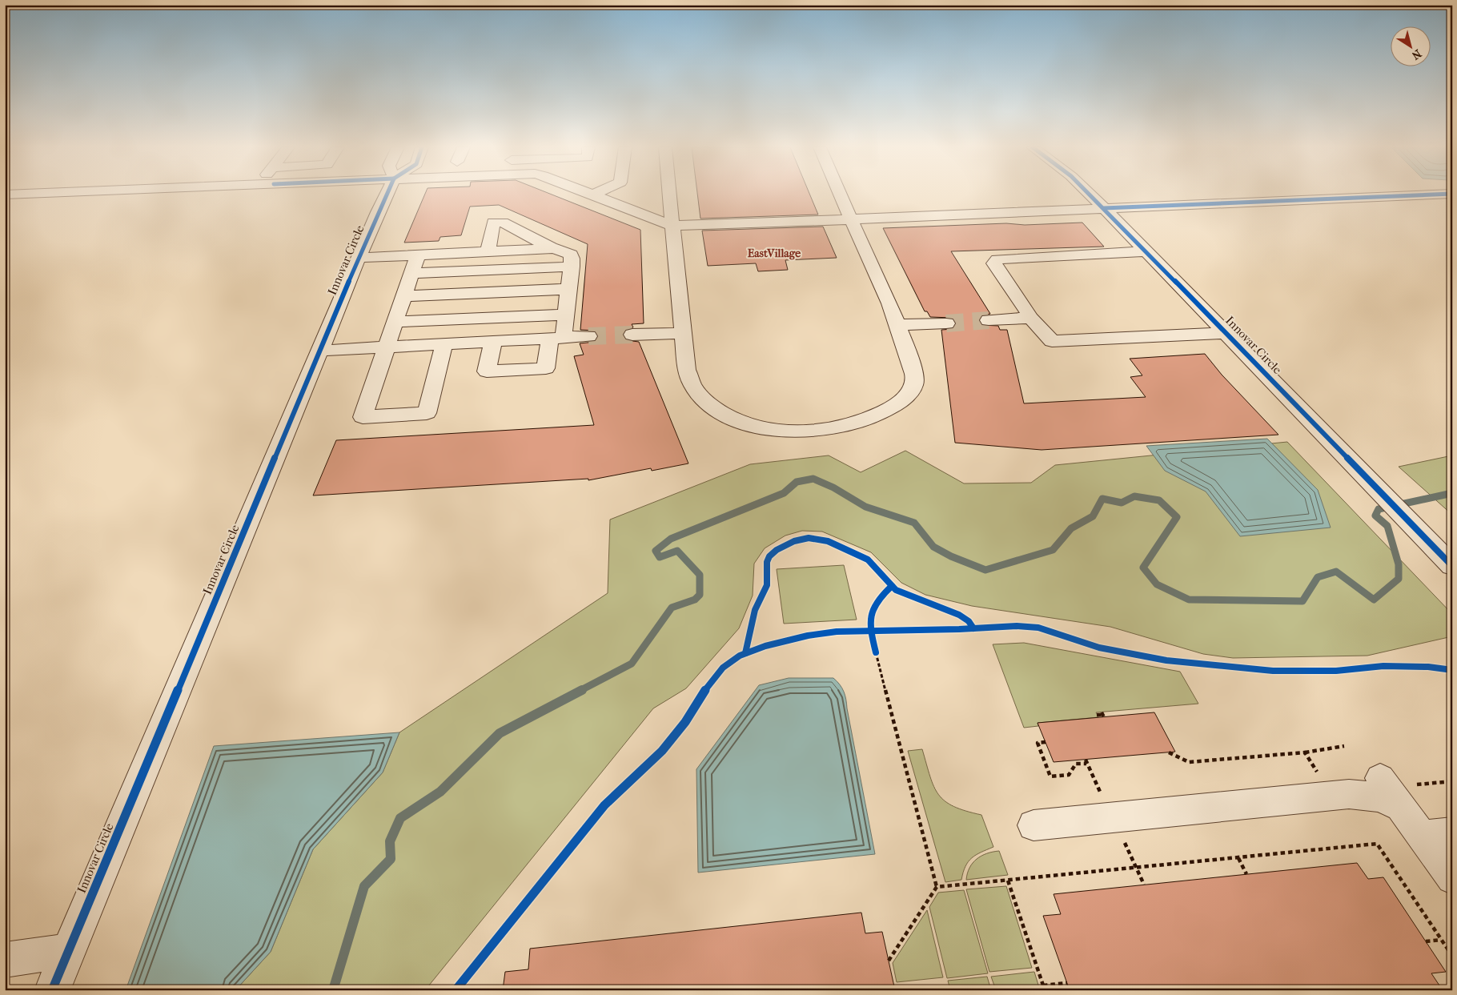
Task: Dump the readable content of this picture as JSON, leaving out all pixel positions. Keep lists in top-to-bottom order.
{
  "streets": {
    "street": ["Innovar Circle"]
  },
  "districts": ["EastVillage"],
  "north": "bottom right"
}
